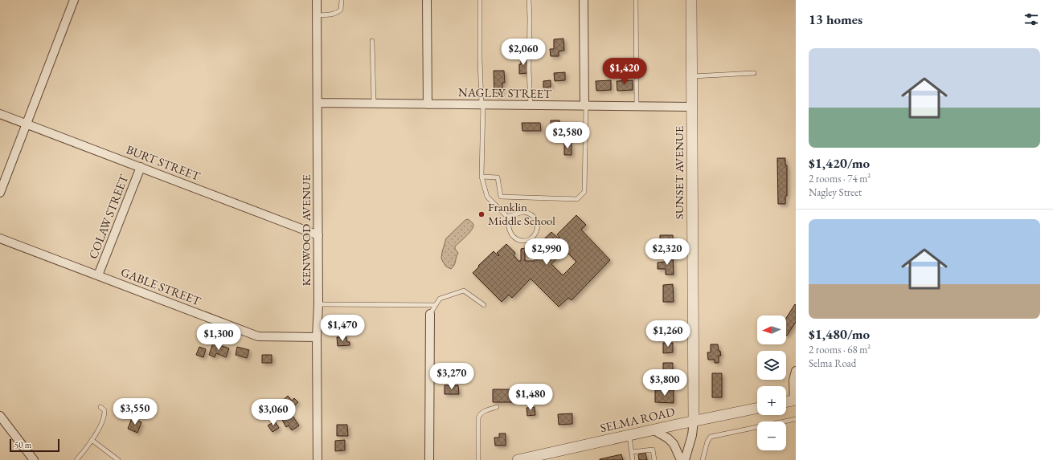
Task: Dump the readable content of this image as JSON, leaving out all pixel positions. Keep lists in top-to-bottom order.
{
  "streets": {
    "street": [
      "NAGLEY STREET",
      "BURT STREET",
      "SUNSET AVENUE",
      "COLAW STREET",
      "KENWOOD AVENUE",
      "GABLE STREET",
      "SELMA ROAD"
    ]
  },
  "crossings": [
    ["NAGLEY STREET", "SUNSET AVENUE"],
    ["NAGLEY STREET", "KENWOOD AVENUE"],
    ["BURT STREET", "COLAW STREET"],
    ["BURT STREET", "KENWOOD AVENUE"],
    ["SUNSET AVENUE", "SELMA ROAD"],
    ["COLAW STREET", "GABLE STREET"],
    ["KENWOOD AVENUE", "GABLE STREET"]
  ],
  "places": ["Franklin Middle School"],
  "scale_bar": "50 m",
  "north": "left",
  "page": {
    "heading": "13 homes",
    "price": [
      "$2,060",
      "$1,420",
      "$2,580",
      "$2,990",
      "$2,320",
      "$1,470",
      "$1,260",
      "$1,300",
      "$3,270",
      "$3,800",
      "$1,480",
      "$3,550",
      "$3,060"
    ],
    "list": [
      {
        "name": "$1,420/mo",
        "note": "2 rooms · 74 m² · Nagley Street"
      },
      {
        "name": "$1,480/mo",
        "note": "2 rooms · 68 m² · Selma Road"
      }
    ],
    "map_buttons": ["+", "−"],
    "scale": "50 m"
  }
}
